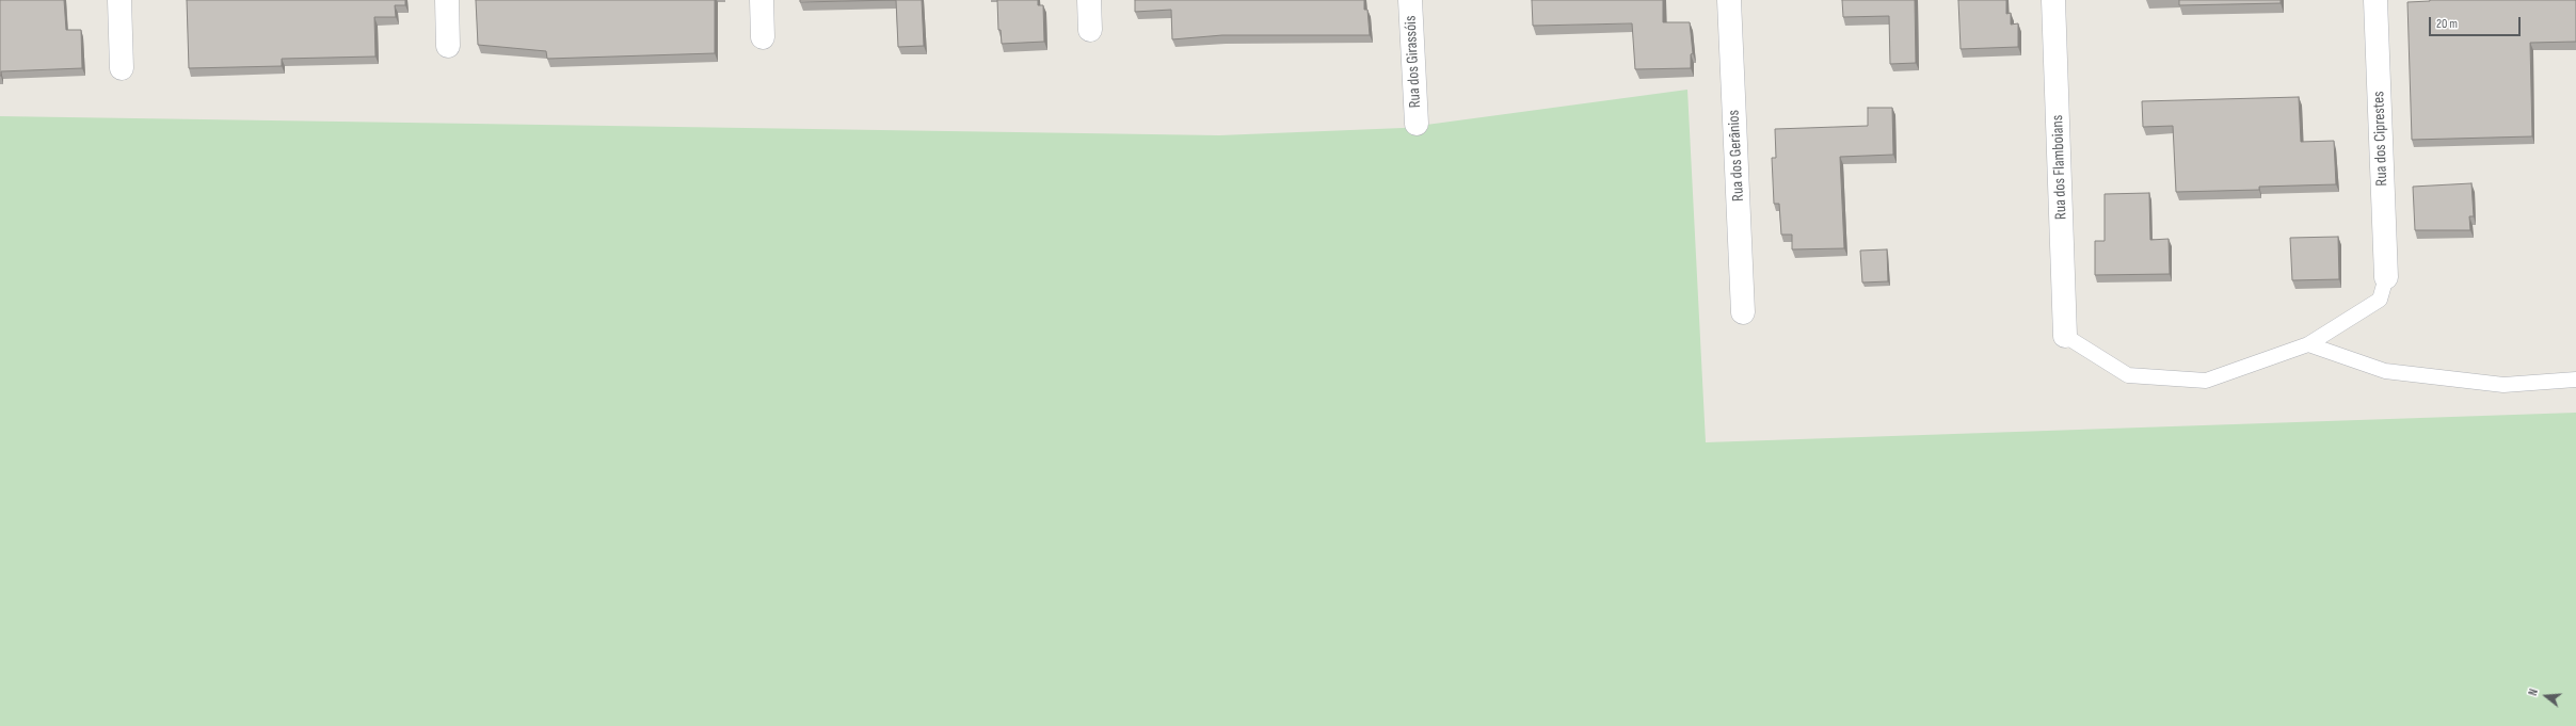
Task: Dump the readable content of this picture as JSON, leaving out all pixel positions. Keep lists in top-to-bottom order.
{
  "streets": {
    "street": [
      "Rua dos Girassóis",
      "Rua dos Ciprestes",
      "Rua dos Gerânios",
      "Rua dos Flamboians"
    ]
  },
  "scale_bar": "20 m",
  "north": "left"
}
